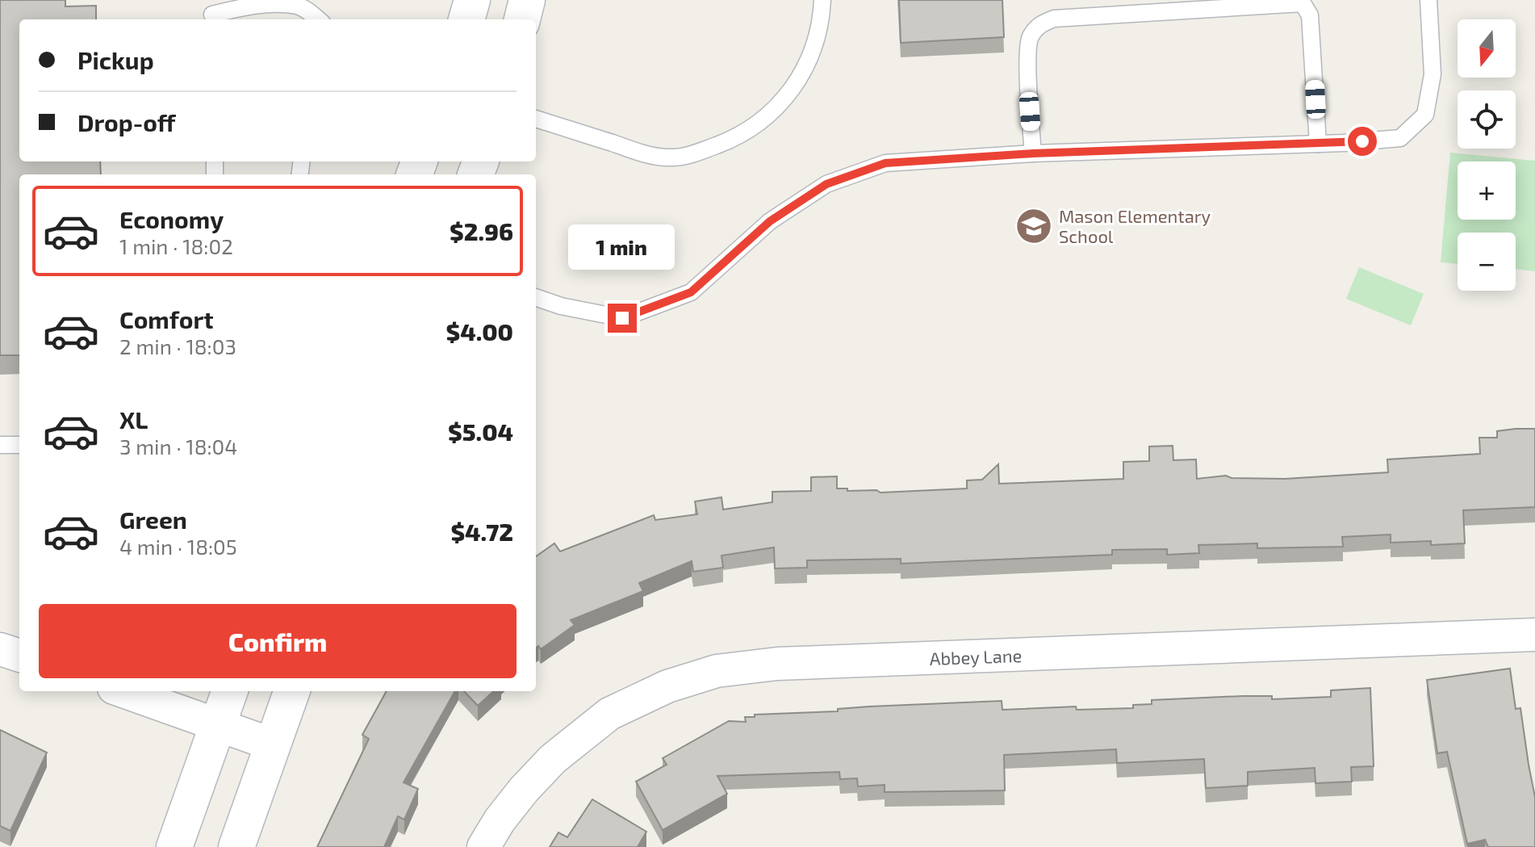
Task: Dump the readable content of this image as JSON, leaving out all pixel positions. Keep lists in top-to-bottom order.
{
  "streets": {
    "street": ["Abbey Lane"]
  },
  "places": {
    "school or university": ["Mason Elementary School"]
  },
  "north": "bottom",
  "page": {
    "map_buttons": ["+", "−"],
    "banner": ["Pickup", "Drop-off"],
    "list": [
      {
        "name": "Economy",
        "note": "1 min · 18:02",
        "value": "$2.96"
      },
      {
        "name": "Comfort",
        "note": "2 min · 18:03",
        "value": "$4.00"
      },
      {
        "name": "XL",
        "note": "3 min · 18:04",
        "value": "$5.04"
      },
      {
        "name": "Green",
        "note": "4 min · 18:05",
        "value": "$4.72"
      }
    ],
    "bubble": "1 min",
    "buttons": "Confirm"
  }
}
